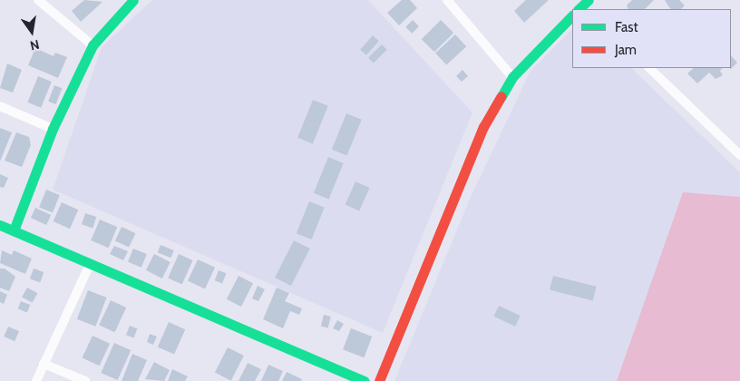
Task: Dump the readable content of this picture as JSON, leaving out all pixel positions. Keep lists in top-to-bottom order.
{
  "legend": ["Fast", "Jam"],
  "north": "bottom"
}
